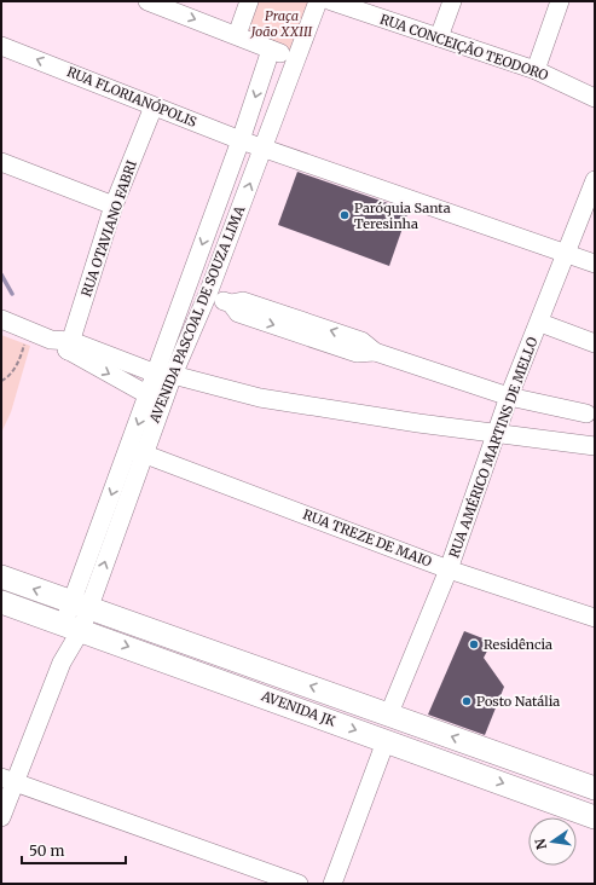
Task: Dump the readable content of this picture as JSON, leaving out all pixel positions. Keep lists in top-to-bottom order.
{
  "streets": {
    "main road": ["AVENIDA JK"],
    "street": [
      "RUA CONCEIÇÃO TEODORO",
      "RUA FLORIANÓPOLIS",
      "RUA OTAVIANO FABRI",
      "AVENIDA PASCOAL DE SOUZA LIMA",
      "RUA AMÉRICO MARTINS DE MELLO",
      "RUA TREZE DE MAIO"
    ]
  },
  "crossings": [
    ["RUA FLORIANÓPOLIS", "RUA OTAVIANO FABRI"],
    ["RUA FLORIANÓPOLIS", "AVENIDA PASCOAL DE SOUZA LIMA"],
    ["RUA FLORIANÓPOLIS", "RUA AMÉRICO MARTINS DE MELLO"],
    ["AVENIDA PASCOAL DE SOUZA LIMA", "RUA TREZE DE MAIO"],
    ["AVENIDA PASCOAL DE SOUZA LIMA", "AVENIDA JK"],
    ["RUA AMÉRICO MARTINS DE MELLO", "RUA TREZE DE MAIO"],
    ["RUA AMÉRICO MARTINS DE MELLO", "AVENIDA JK"]
  ],
  "parks": ["Praça João XXIII"],
  "places": ["Paróquia Santa Teresinha", "Residência", "Posto Natália"],
  "scale_bar": "50 m",
  "north": "left"
}
